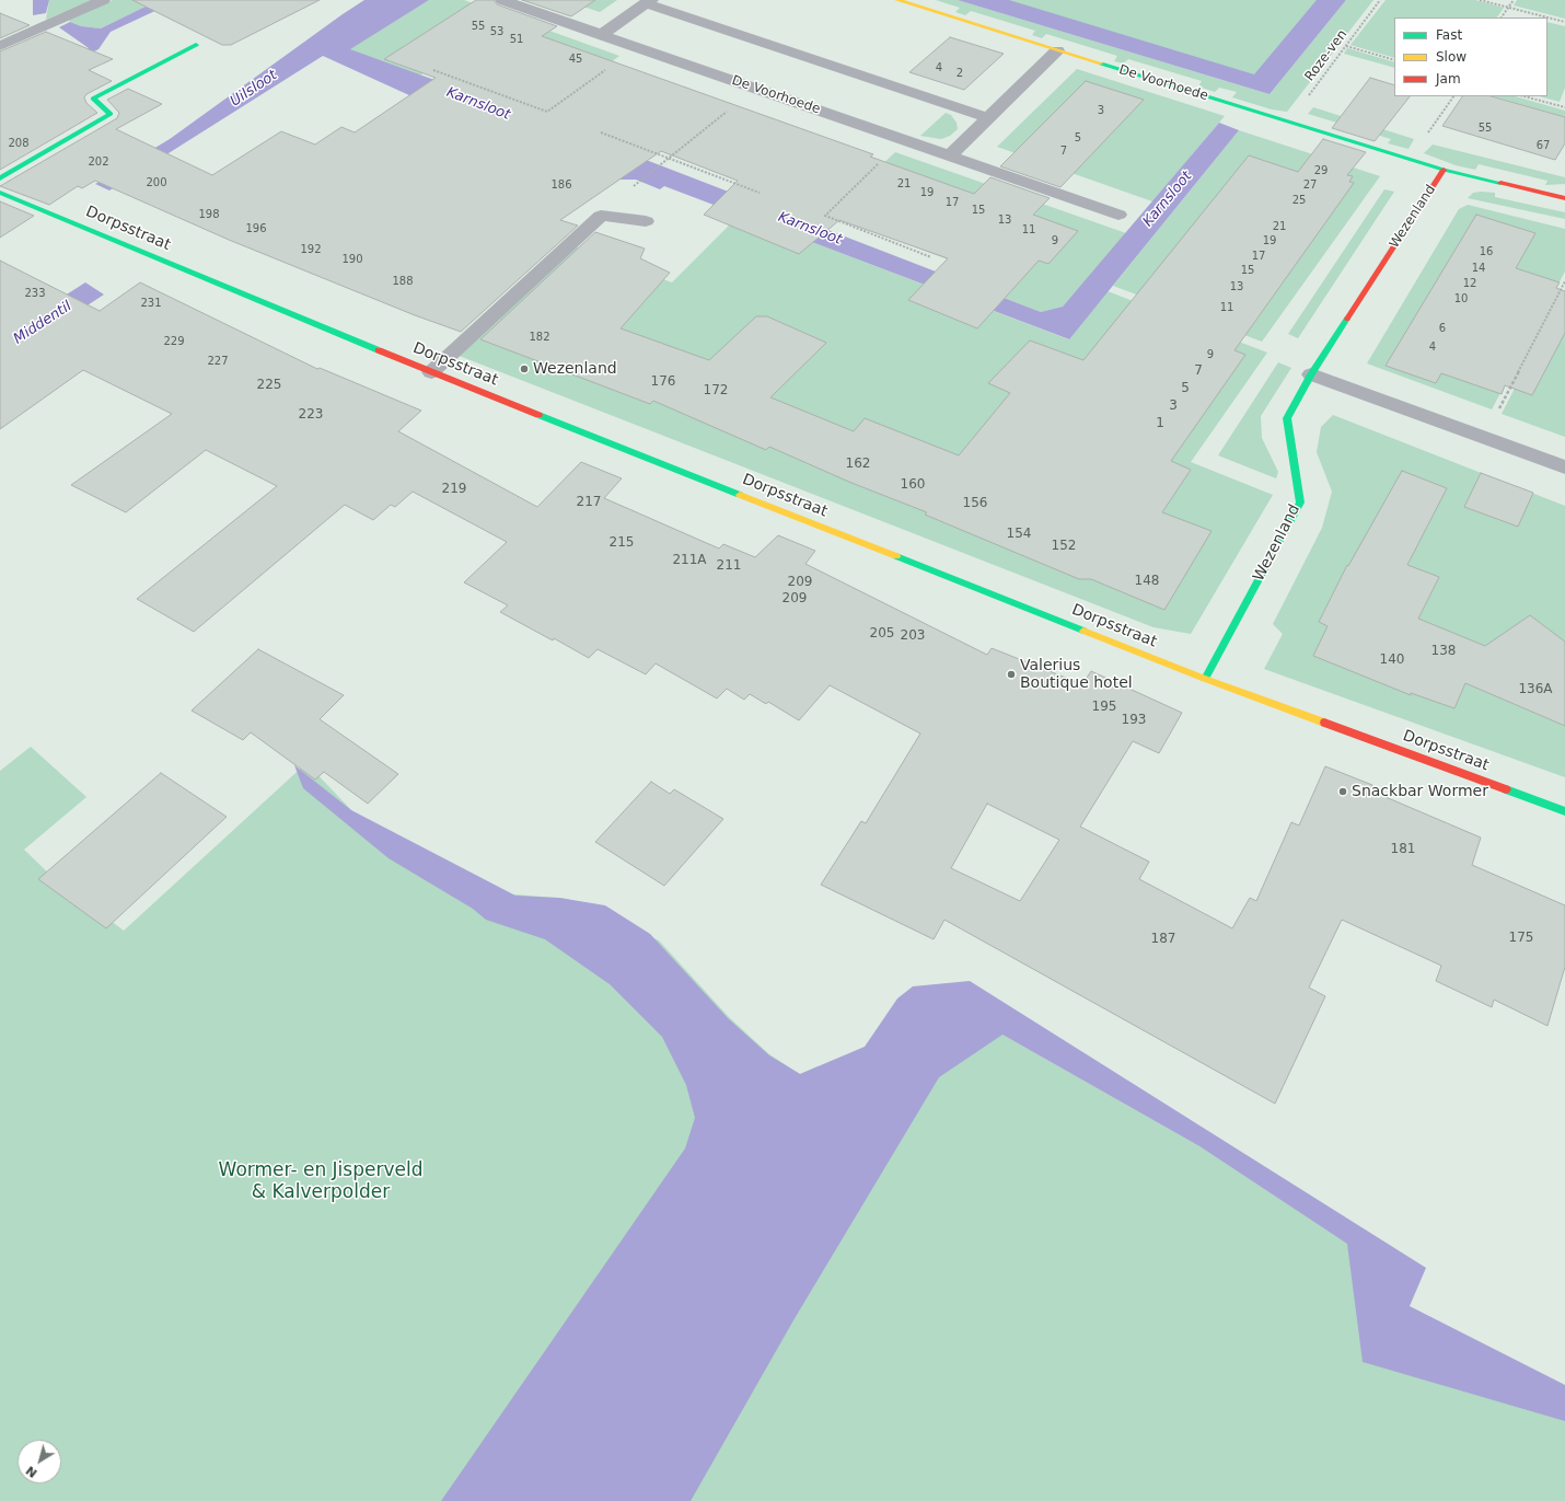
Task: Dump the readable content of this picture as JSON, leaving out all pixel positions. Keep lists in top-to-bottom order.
{
  "streets": {
    "street": ["De Voorhoede", "Wezenland", "Dorpsstraat"],
    "path": ["Roze-ven"]
  },
  "crossings": [
    ["Roze-ven", "Wezenland"],
    ["De Voorhoede", "Wezenland"],
    ["Wezenland", "Dorpsstraat"]
  ],
  "water": ["Uilsloot", "Karnsloot", "Middentil"],
  "parks": ["Wormer- en Jisperveld & Kalverpolder"],
  "places": ["Wezenland", "Valerius Boutique hotel", "Snackbar Wormer"],
  "house_numbers": [
    "55",
    "53",
    "51",
    "45",
    "4",
    "2",
    "3",
    "55",
    "5",
    "208",
    "67",
    "7",
    "202",
    "29",
    "200",
    "21",
    "186",
    "27",
    "19",
    "25",
    "17",
    "15",
    "198",
    "13",
    "21",
    "196",
    "11",
    "9",
    "19",
    "192",
    "16",
    "17",
    "190",
    "14",
    "15",
    "188",
    "12",
    "13",
    "233",
    "10",
    "231",
    "11",
    "6",
    "182",
    "229",
    "4",
    "9",
    "227",
    "7",
    "176",
    "225",
    "5",
    "172",
    "3",
    "223",
    "1",
    "162",
    "160",
    "219",
    "217",
    "156",
    "154",
    "215",
    "152",
    "211A",
    "211",
    "148",
    "209",
    "209",
    "205",
    "203",
    "138",
    "140",
    "136A",
    "195",
    "193",
    "181",
    "175",
    "187"
  ],
  "legend": ["Fast", "Slow", "Jam"],
  "north": "bottom left"
}
